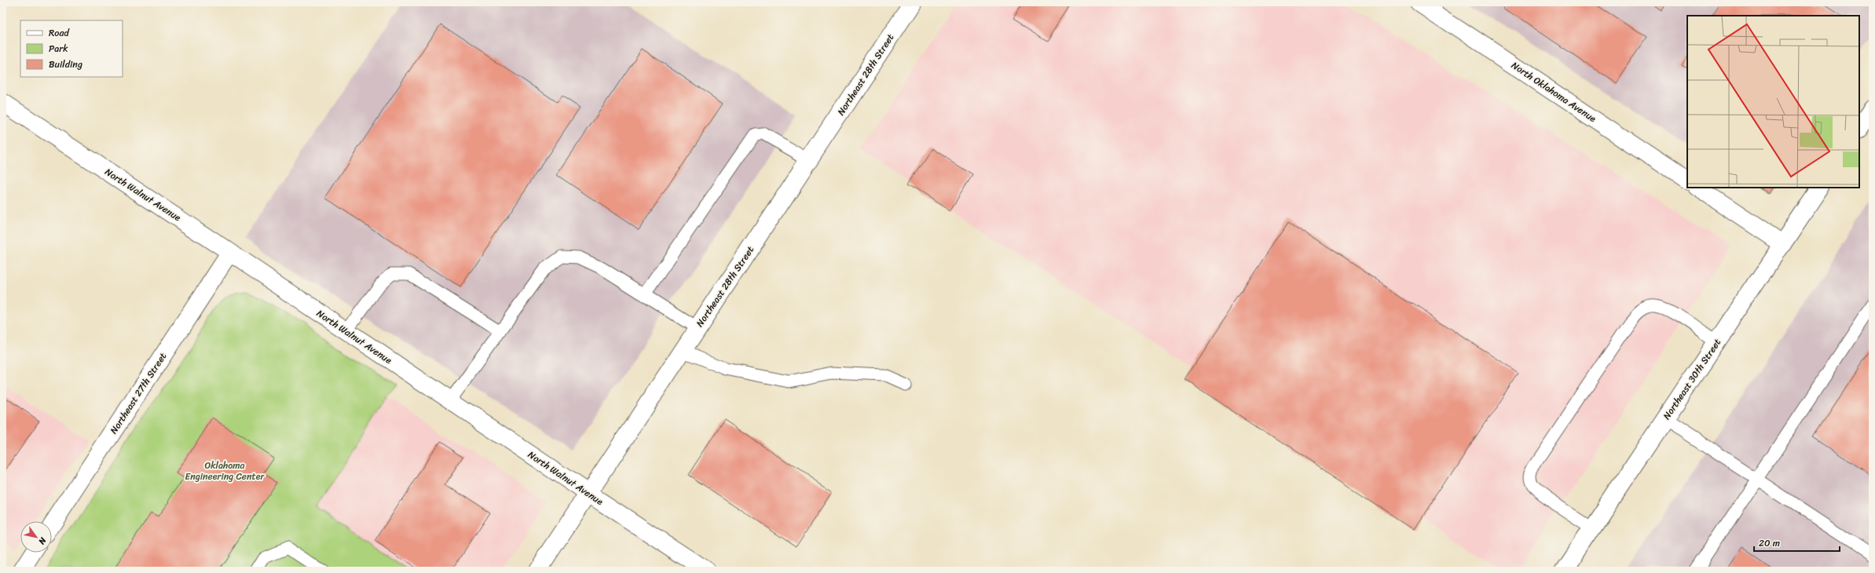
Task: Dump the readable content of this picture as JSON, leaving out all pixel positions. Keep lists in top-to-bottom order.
{
  "streets": {
    "street": [
      "Northeast 28th Street",
      "North Oklahoma Avenue",
      "North Walnut Avenue",
      "Northeast 30th Street",
      "Northeast 27th Street"
    ]
  },
  "crossings": [
    ["Northeast 28th Street", "North Walnut Avenue"],
    ["North Walnut Avenue", "Northeast 27th Street"]
  ],
  "parks": ["Oklahoma Engineering Center"],
  "legend": ["Road", "Park", "Building"],
  "scale_bar": "20 m",
  "north": "bottom right"
}
